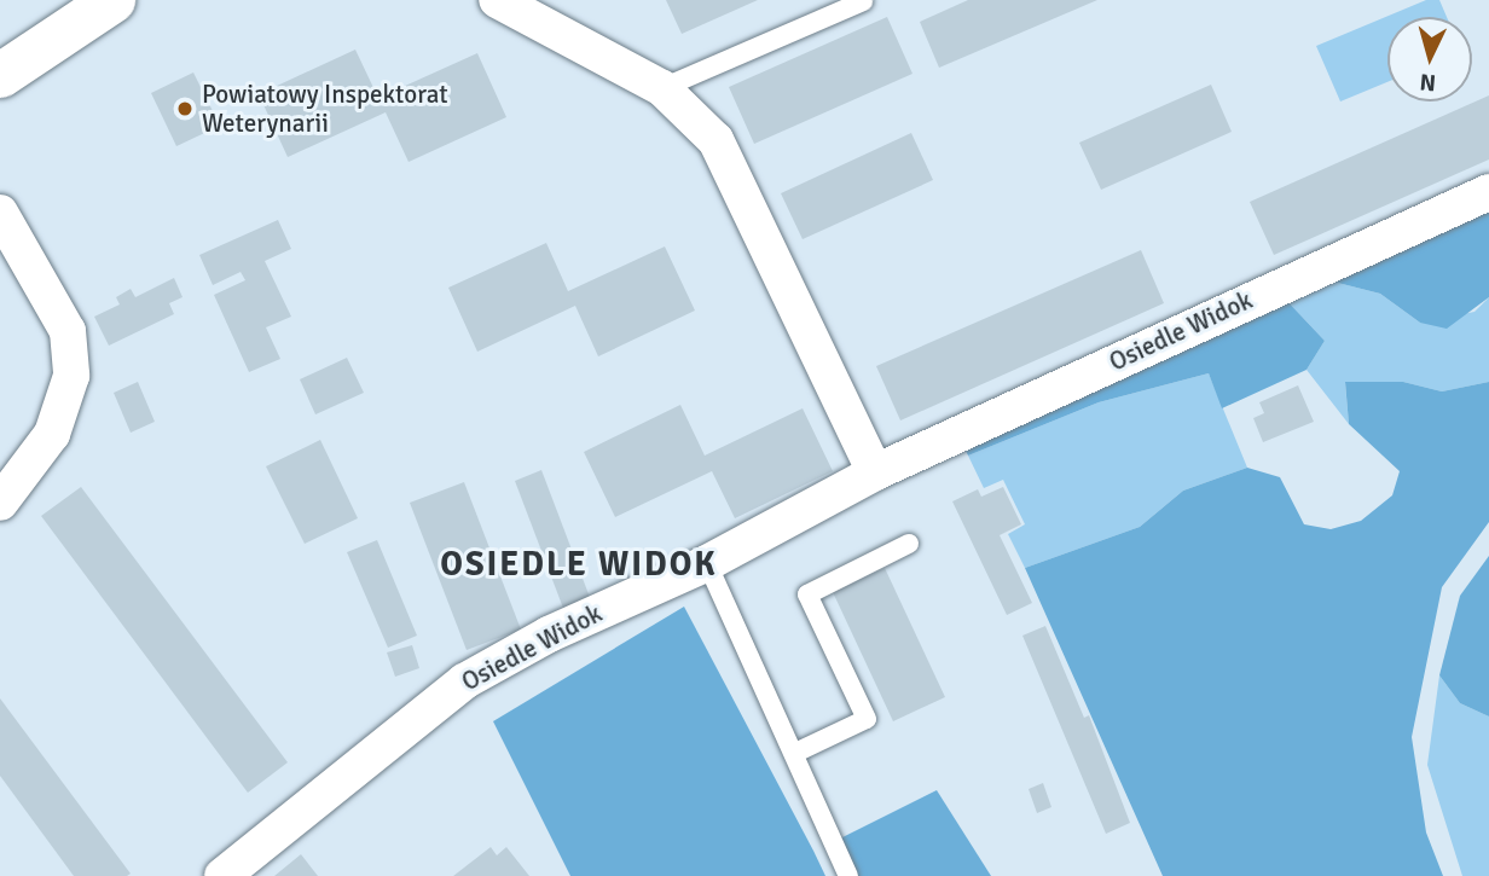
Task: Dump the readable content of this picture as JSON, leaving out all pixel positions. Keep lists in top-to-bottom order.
{
  "streets": {
    "street": ["Osiedle Widok"]
  },
  "districts": ["OSIEDLE WIDOK"],
  "places": ["Powiatowy Inspektorat Weterynarii"],
  "north": "bottom"
}
